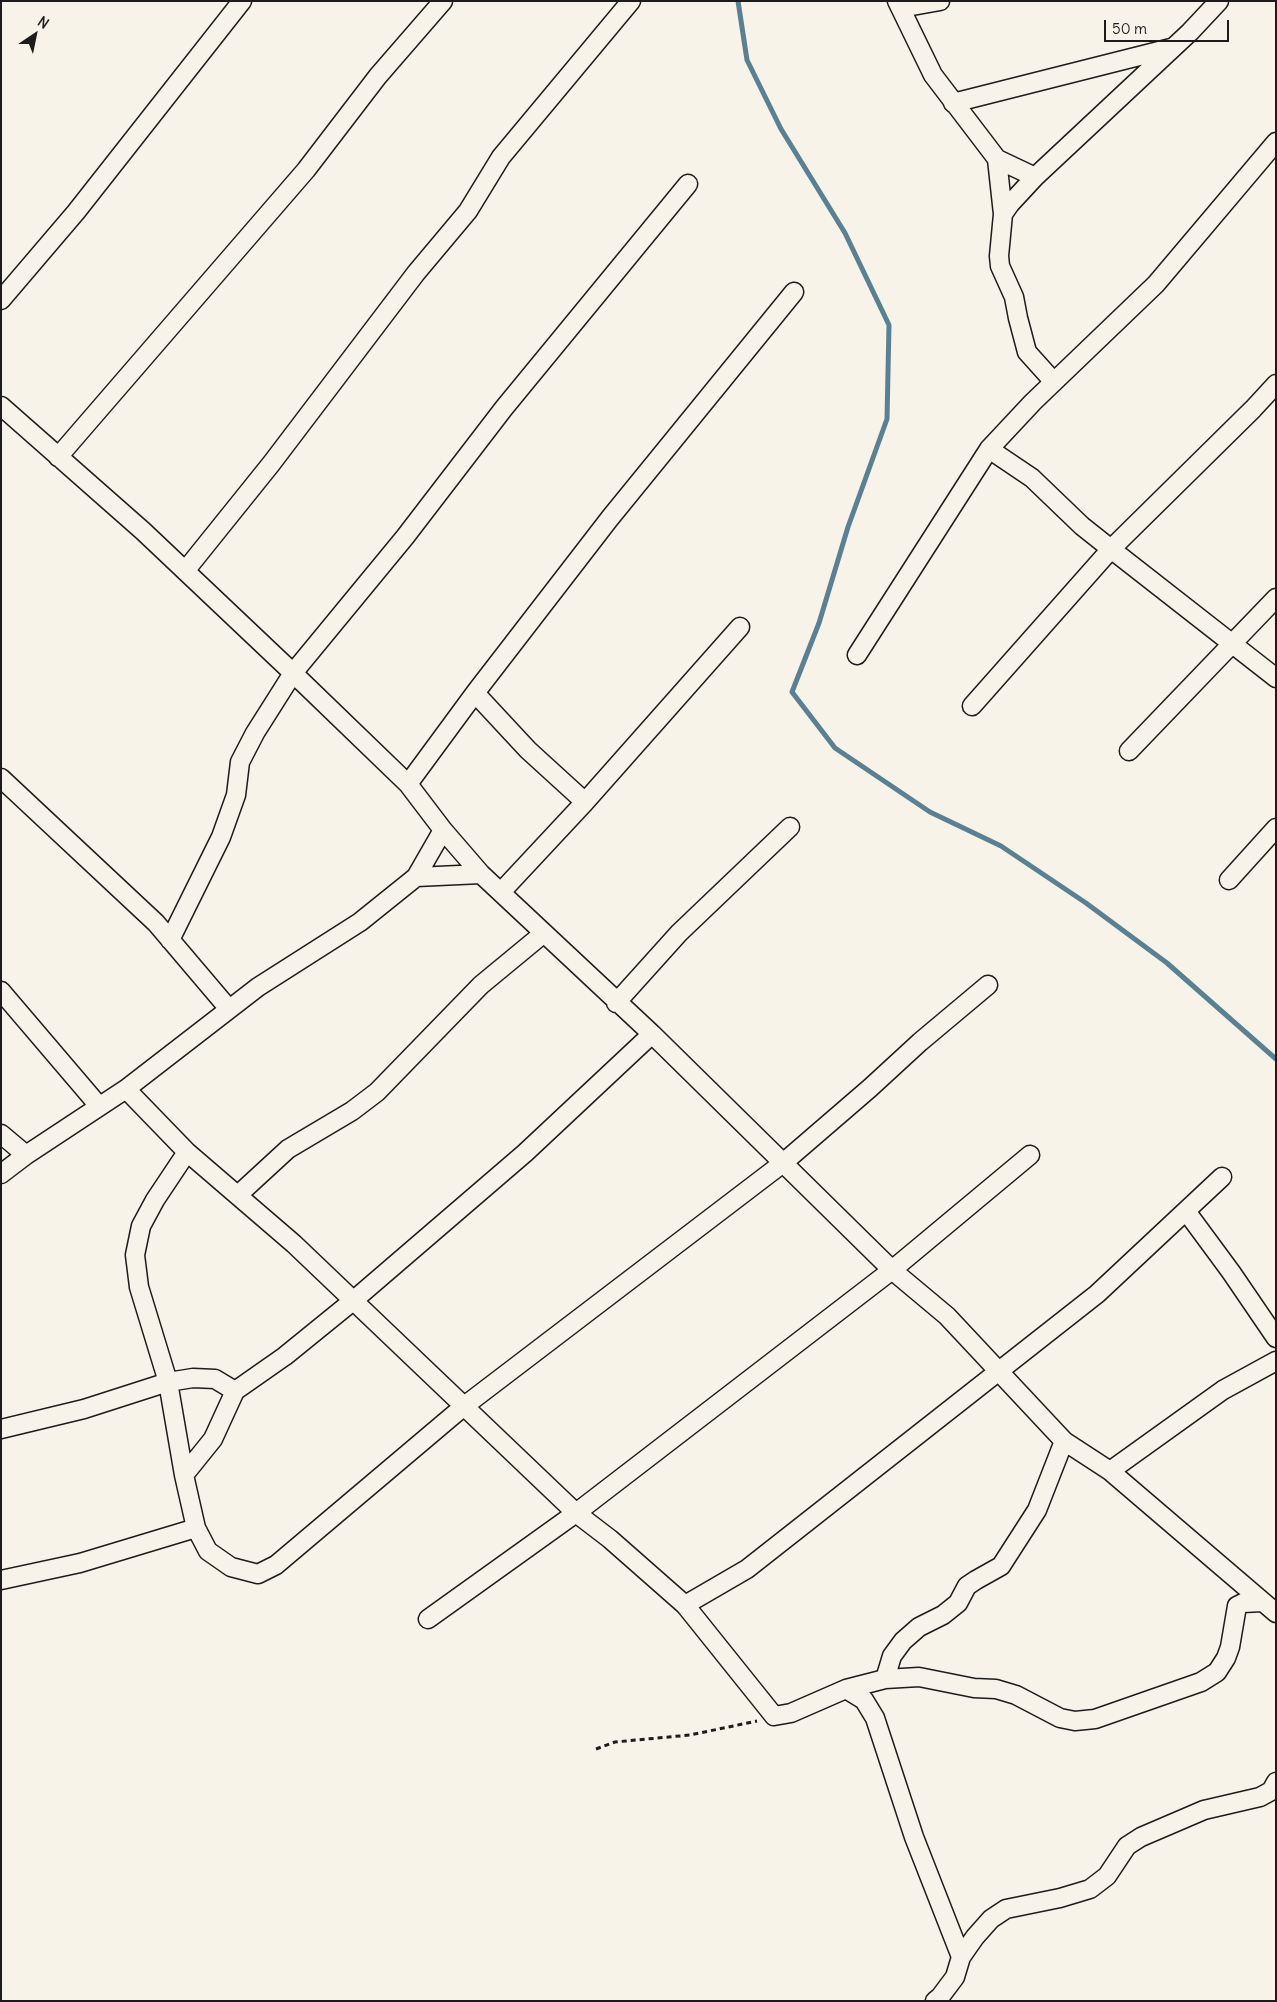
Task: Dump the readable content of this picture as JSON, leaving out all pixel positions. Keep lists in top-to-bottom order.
{
  "scale_bar": "50 m",
  "north": "top right"
}
